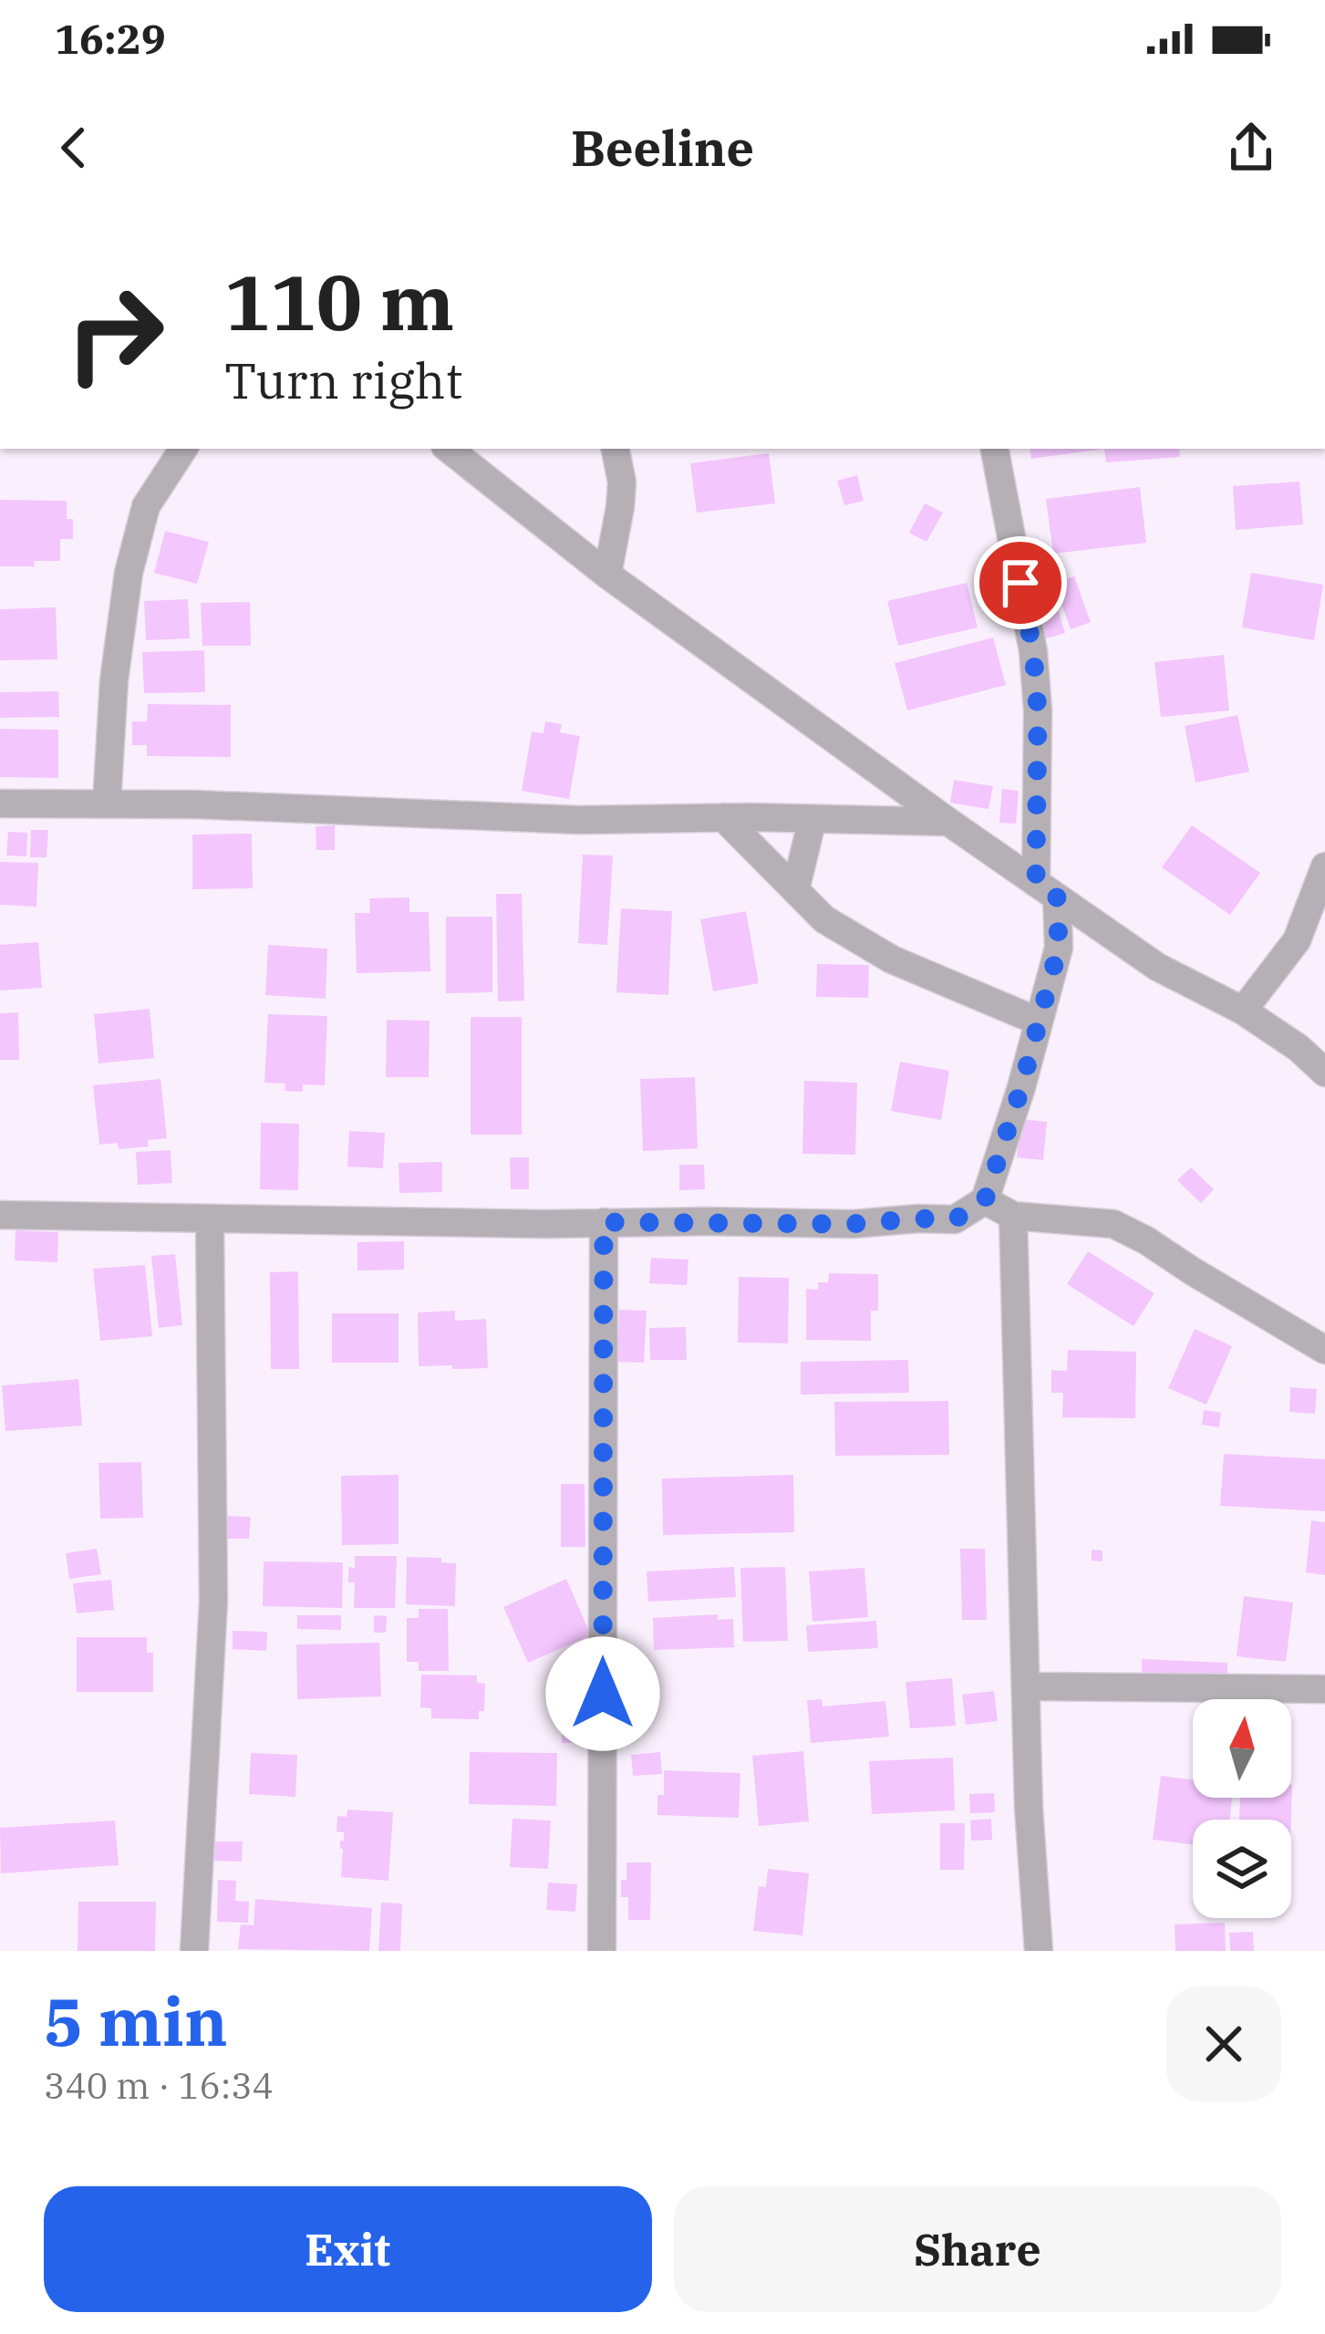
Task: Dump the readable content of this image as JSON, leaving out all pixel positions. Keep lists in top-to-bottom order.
{
  "north": "top",
  "page": {
    "status": "16:29",
    "header": "Beeline",
    "turn": ["110 m", "Turn right"],
    "heading": ["5 min", "340 m · 16:34"],
    "buttons": ["Exit", "Share"]
  }
}
